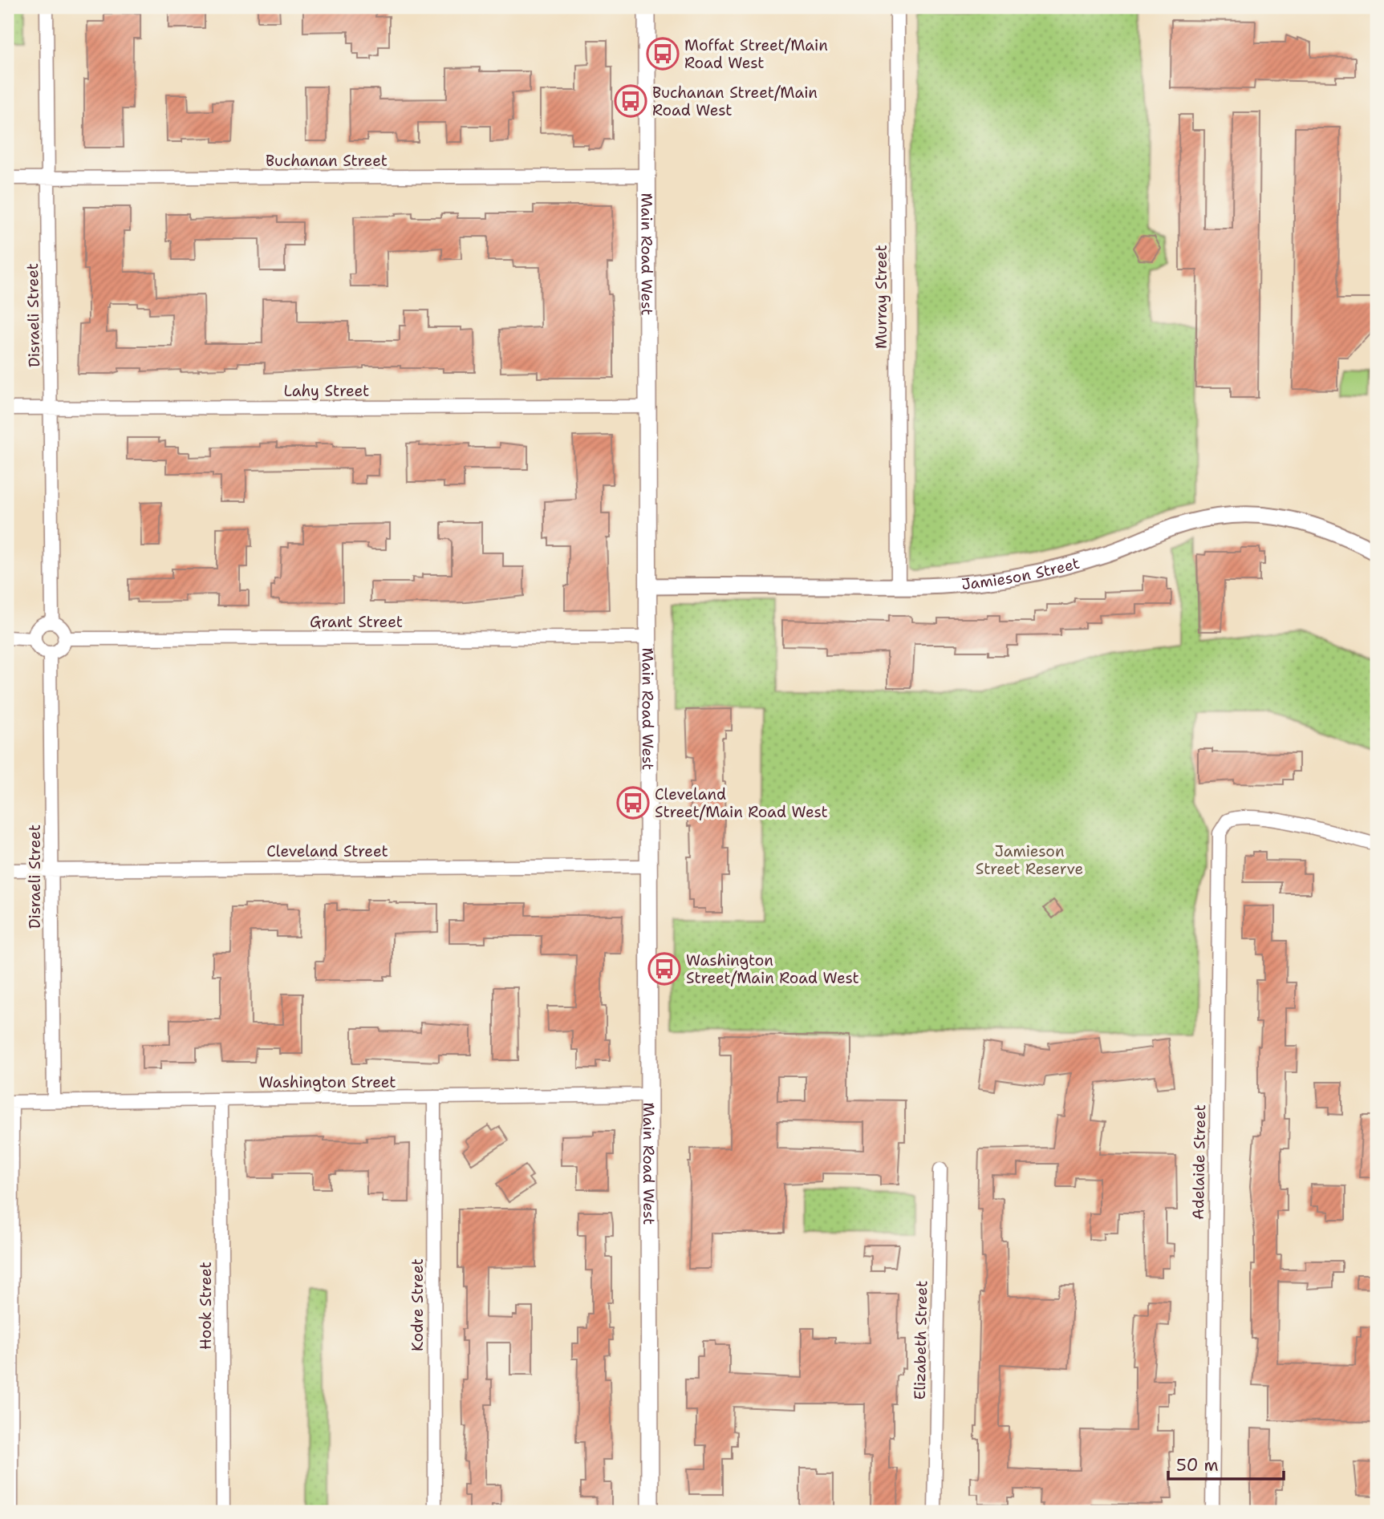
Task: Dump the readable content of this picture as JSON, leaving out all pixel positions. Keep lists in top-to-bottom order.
{
  "streets": {
    "main road": ["Main Road West"],
    "street": [
      "Buchanan Street",
      "Murray Street",
      "Disraeli Street",
      "Lahy Street",
      "Jamieson Street",
      "Grant Street",
      "Cleveland Street",
      "Washington Street",
      "Adelaide Street",
      "Kodre Street",
      "Hook Street",
      "Elizabeth Street"
    ]
  },
  "crossings": [
    ["Buchanan Street", "Main Road West"],
    ["Buchanan Street", "Disraeli Street"],
    ["Main Road West", "Lahy Street"],
    ["Main Road West", "Jamieson Street"],
    ["Main Road West", "Grant Street"],
    ["Main Road West", "Cleveland Street"],
    ["Main Road West", "Washington Street"],
    ["Murray Street", "Jamieson Street"],
    ["Disraeli Street", "Lahy Street"],
    ["Disraeli Street", "Grant Street"],
    ["Disraeli Street", "Cleveland Street"],
    ["Disraeli Street", "Washington Street"],
    ["Washington Street", "Kodre Street"],
    ["Washington Street", "Hook Street"]
  ],
  "parks": ["Jamieson Street Reserve"],
  "places": {
    "bus stop": [
      "Moffat Street/Main Road West",
      "Buchanan Street/Main Road West",
      "Cleveland Street/Main Road West",
      "Washington Street/Main Road West"
    ]
  },
  "scale_bar": "50 m"
}
